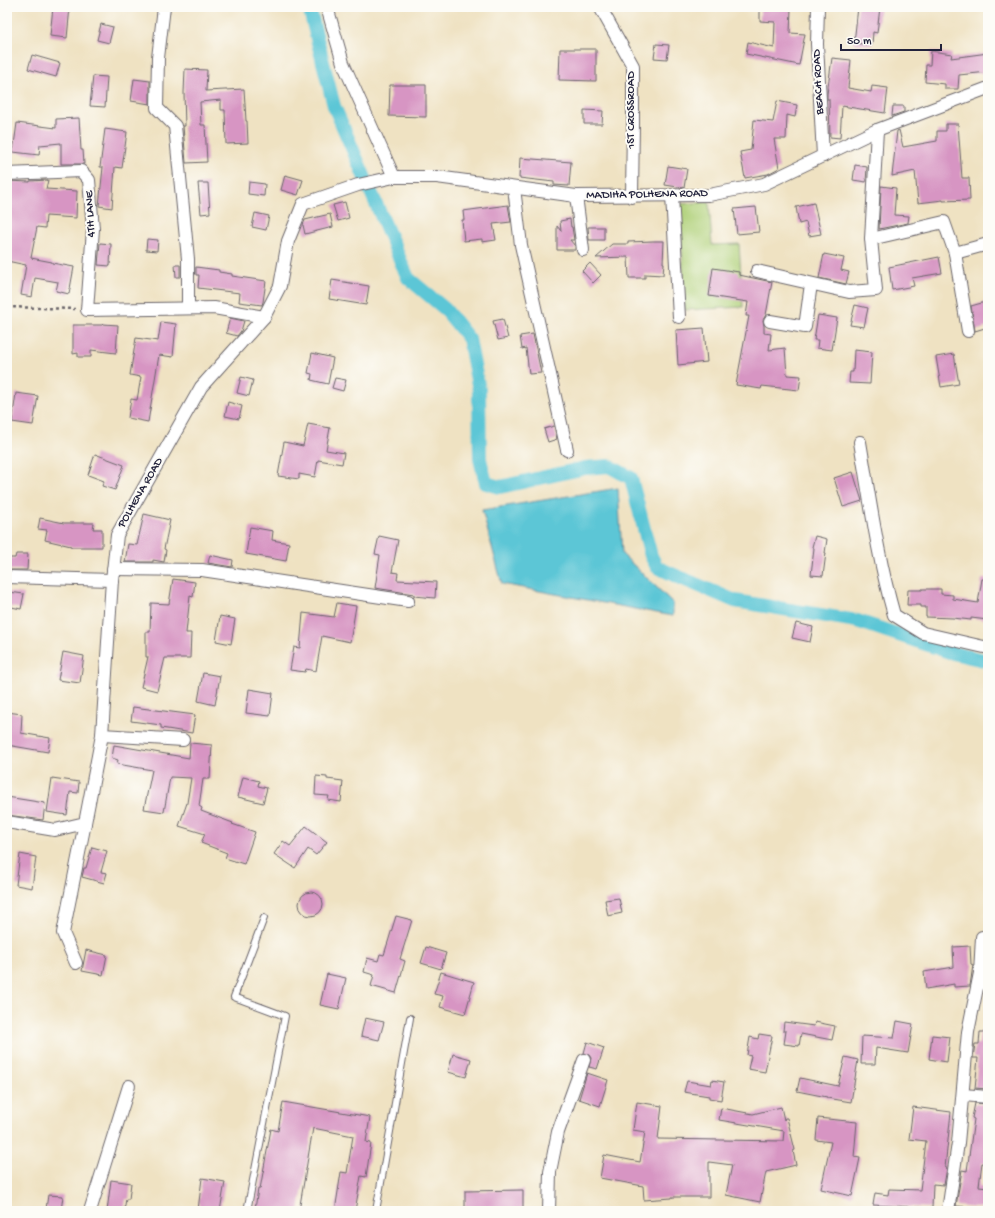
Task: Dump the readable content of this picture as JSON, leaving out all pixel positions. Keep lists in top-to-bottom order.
{
  "streets": {
    "street": [
      "BEACH ROAD",
      "1ST CROSSROAD",
      "MADIHA POLHENA ROAD",
      "4TH LANE",
      "POLHENA ROAD"
    ]
  },
  "crossings": [
    ["BEACH ROAD", "MADIHA POLHENA ROAD"],
    ["1ST CROSSROAD", "MADIHA POLHENA ROAD"],
    ["MADIHA POLHENA ROAD", "POLHENA ROAD"]
  ],
  "scale_bar": "50 m"
}
